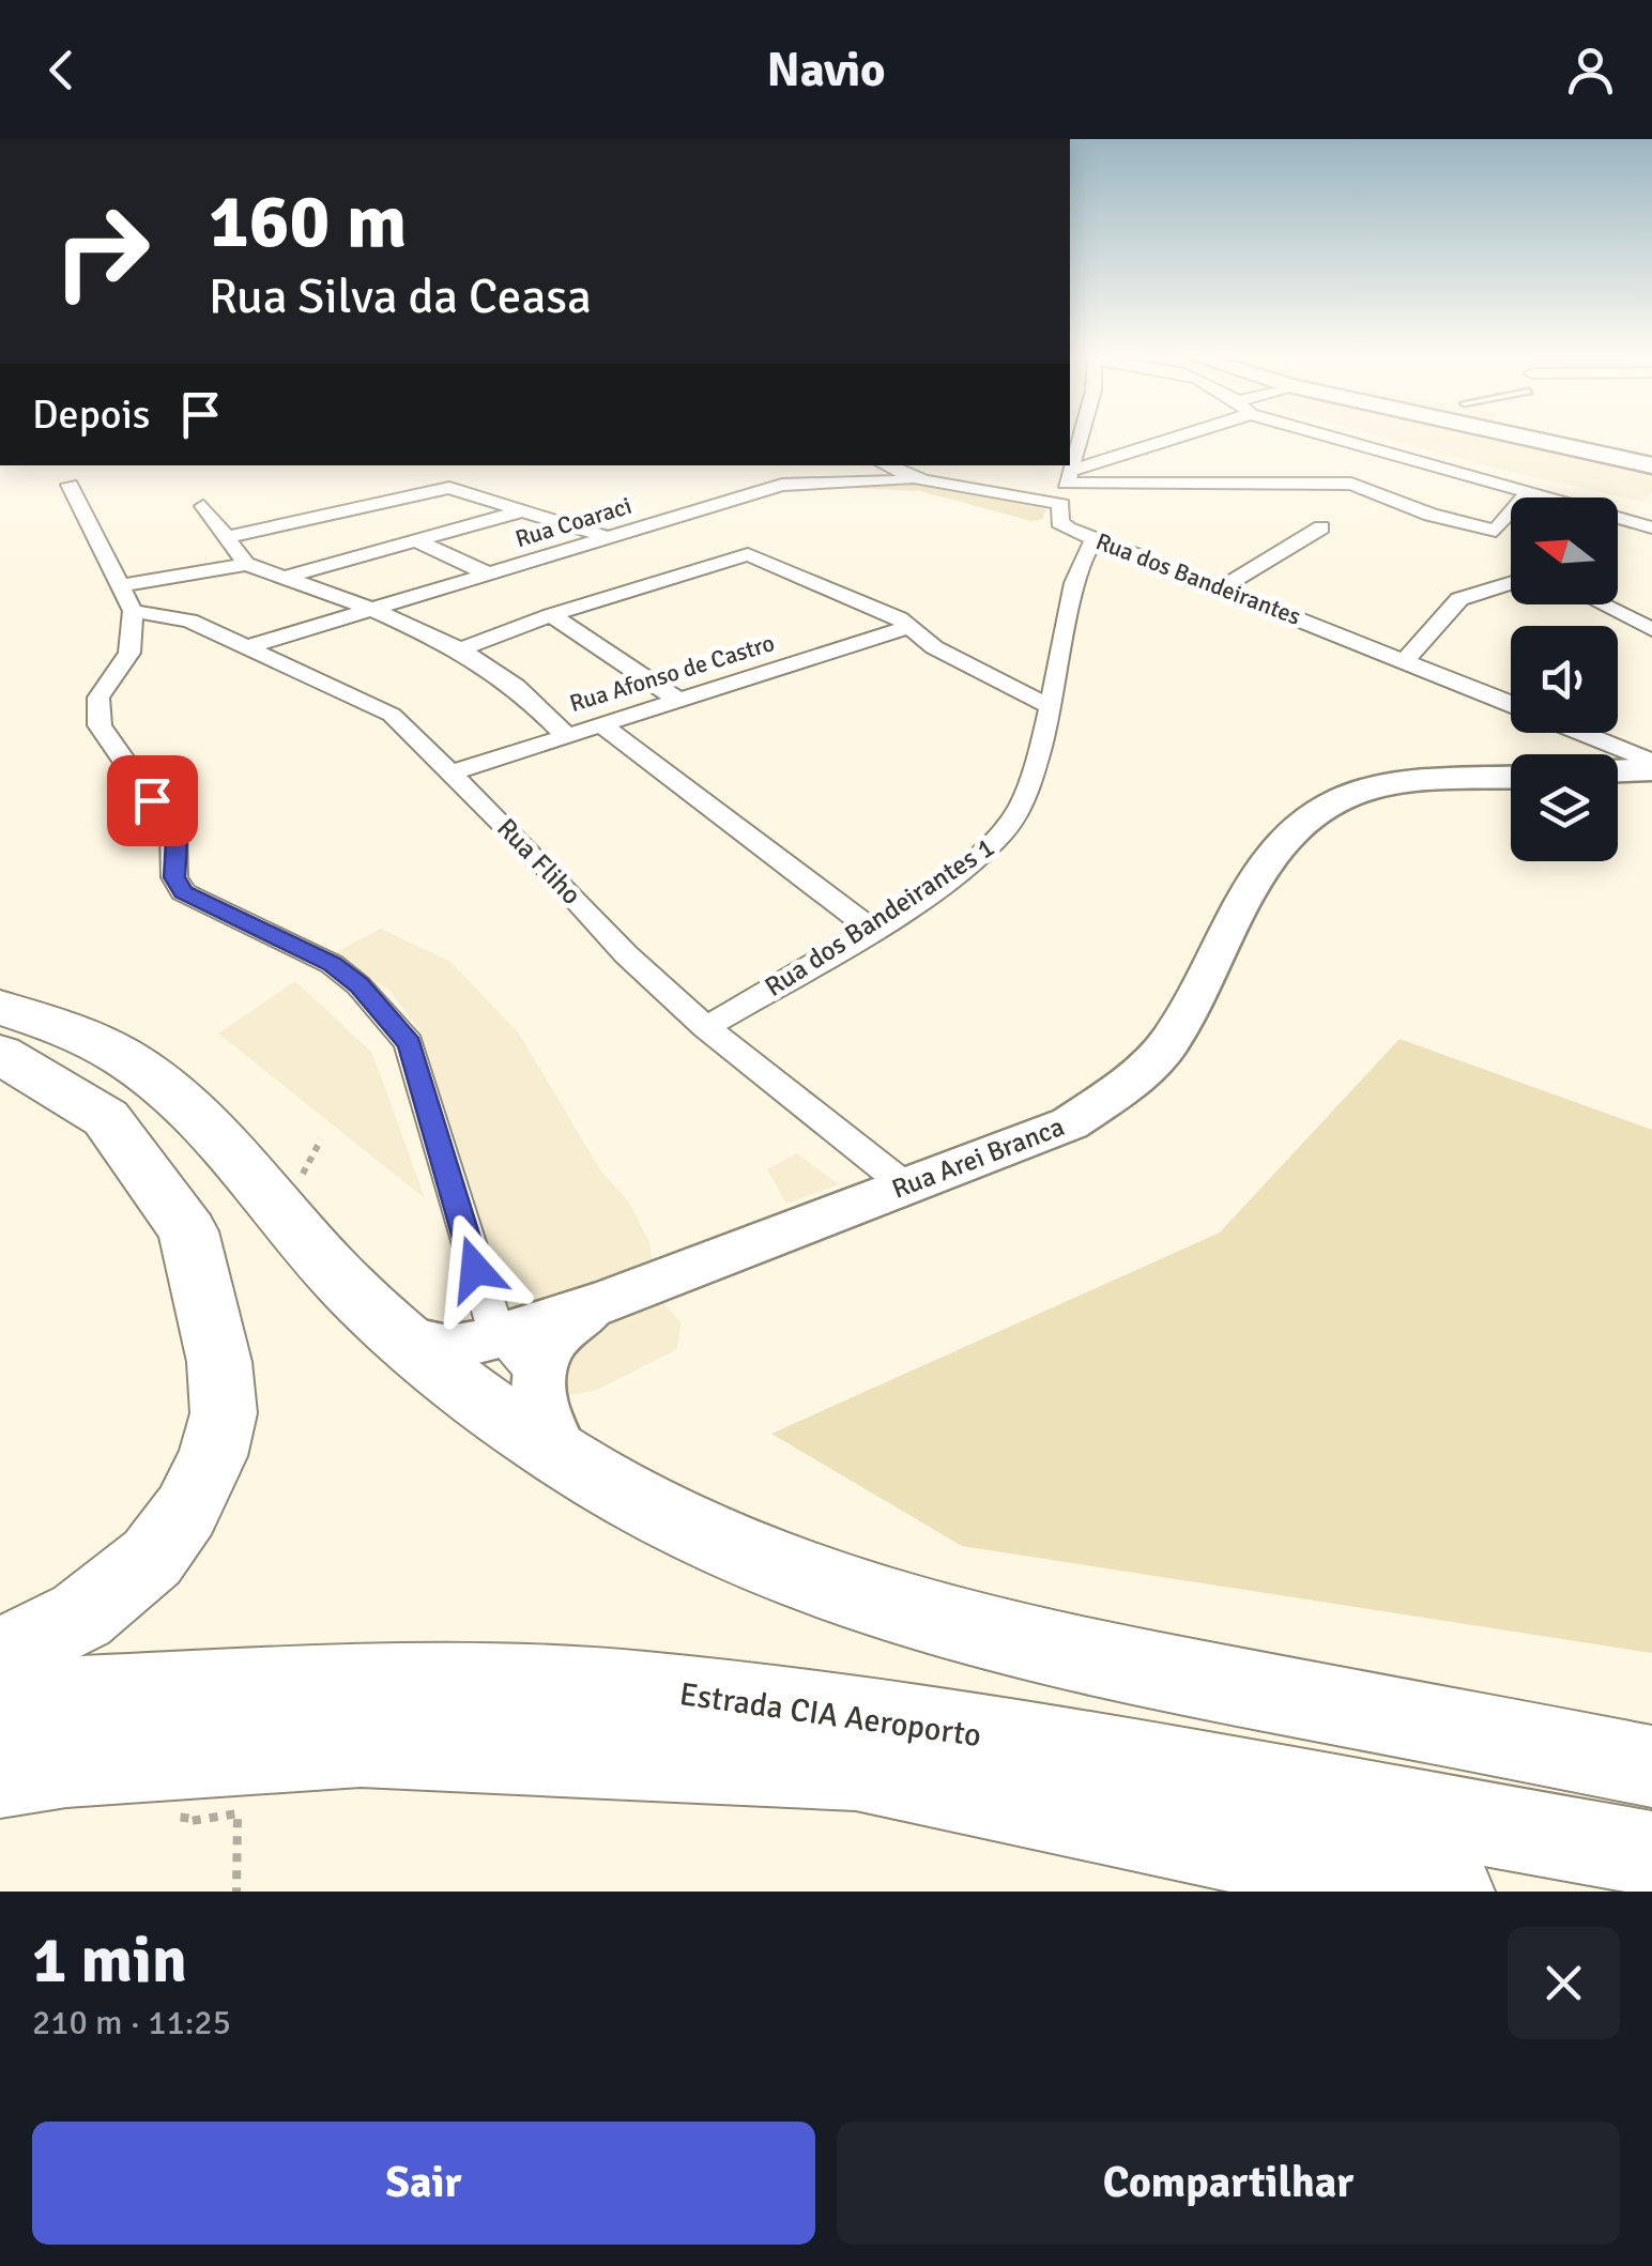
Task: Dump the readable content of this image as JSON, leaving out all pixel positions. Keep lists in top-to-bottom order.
{
  "streets": {
    "highway": ["Estrada CIA Aeroporto"],
    "main road": ["Rua Arei Branca"],
    "street": [
      "Rua Coaraci",
      "Rua dos Bandeirantes",
      "Rua Afonso de Castro",
      "Rua Fliho",
      "Rua dos Bandeirantes 1"
    ]
  },
  "crossings": [
    ["Rua Coaraci", "Rua Fliho"],
    ["Rua dos Bandeirantes", "Rua dos Bandeirantes 1"],
    ["Rua Afonso de Castro", "Rua Fliho"],
    ["Rua Fliho", "Rua dos Bandeirantes 1"],
    ["Rua Fliho", "Rua Arei Branca"]
  ],
  "north": "left",
  "page": {
    "header": "Navio",
    "turn": ["160 m", "Rua Silva da Ceasa"],
    "then": "Depois",
    "heading": ["1 min", "210 m · 11:25"],
    "buttons": ["Sair", "Compartilhar"]
  }
}
